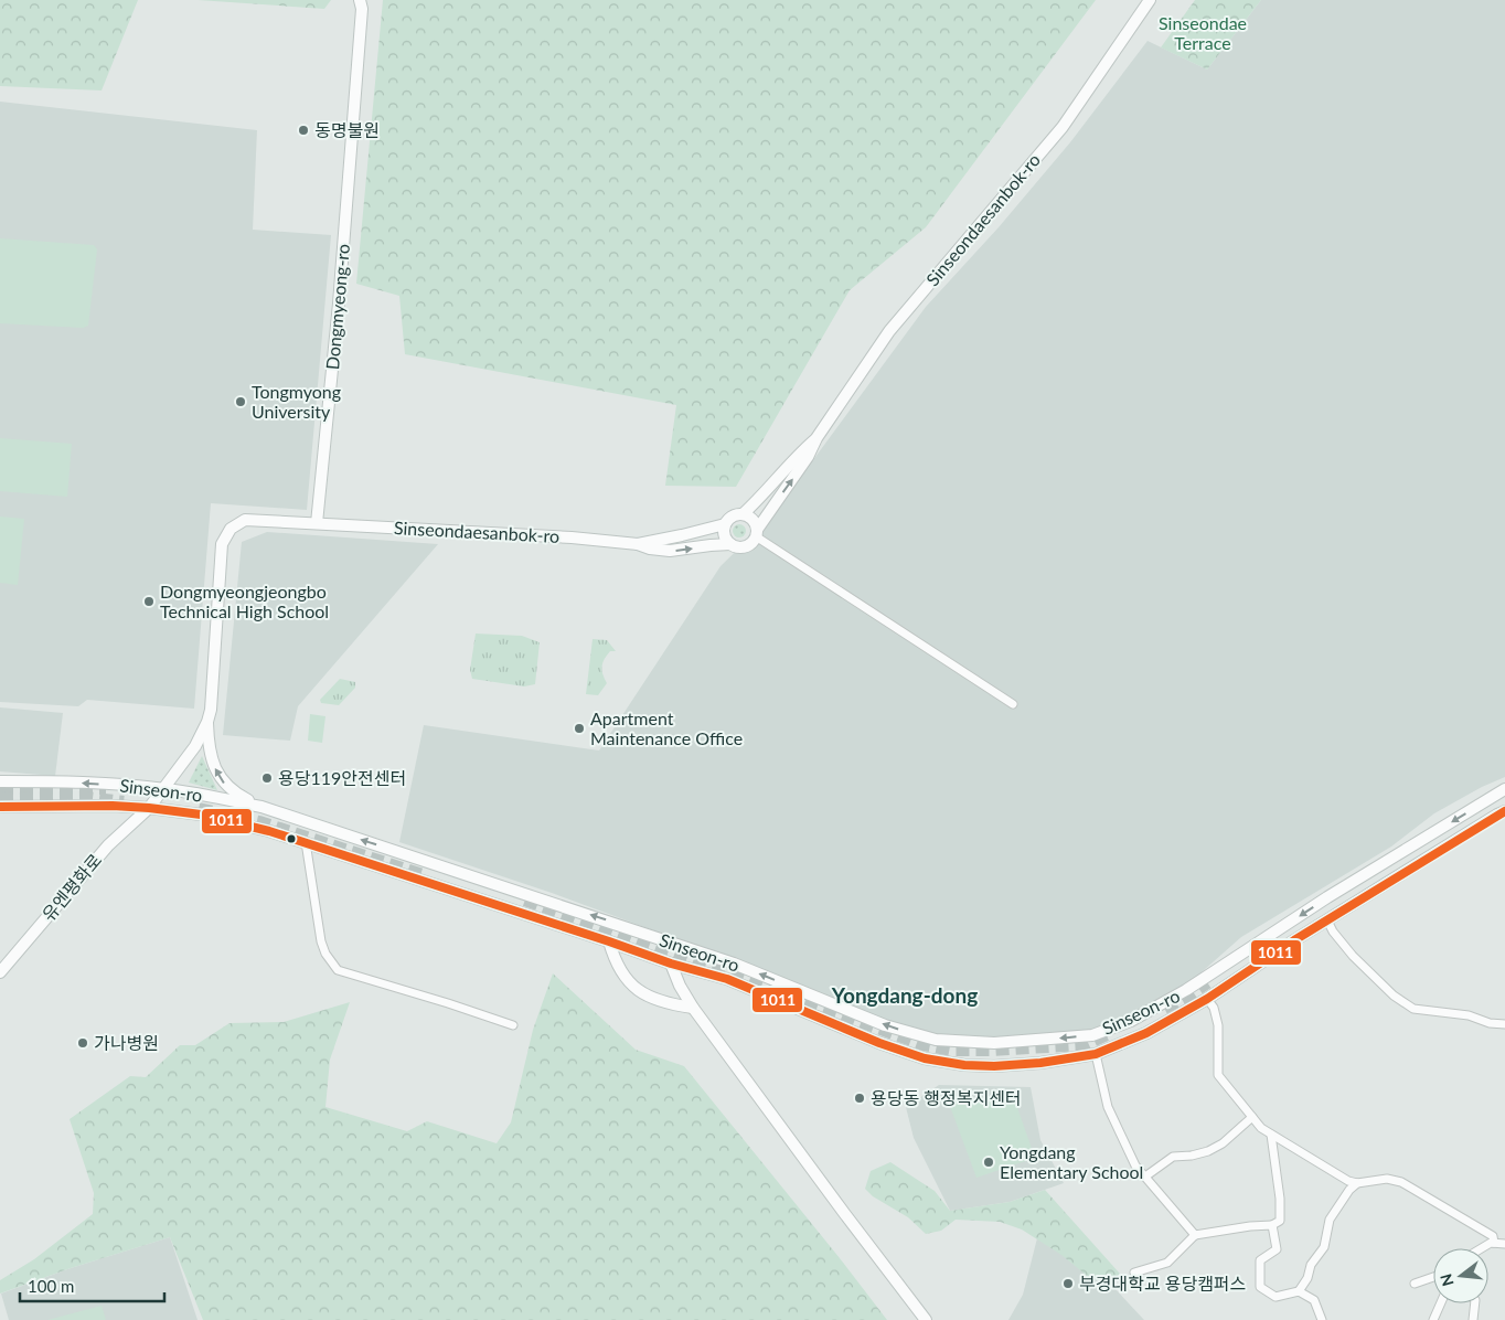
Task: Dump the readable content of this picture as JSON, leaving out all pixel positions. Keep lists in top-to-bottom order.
{
  "streets": {
    "main road": [
      "Sinseondaesanbok-ro",
      "Dongmyeong-ro",
      "Sinseon-ro",
      "유엔평화로"
    ]
  },
  "crossings": [
    ["Sinseondaesanbok-ro", "Dongmyeong-ro"],
    ["Sinseon-ro", "유엔평화로"]
  ],
  "districts": ["Yongdang-dong"],
  "parks": ["Sinseondae Terrace"],
  "places": [
    "동명불원",
    "Tongmyong University",
    "Dongmyeongjeongbo Technical High School",
    "Apartment Maintenance Office",
    "용당119안전센터",
    "가나병원",
    "용당동 행정복지센터",
    "Yongdang Elementary School",
    "부경대학교 용당캠퍼스"
  ],
  "lines": ["transit line 1011"],
  "scale_bar": "100 m",
  "north": "left"
}
